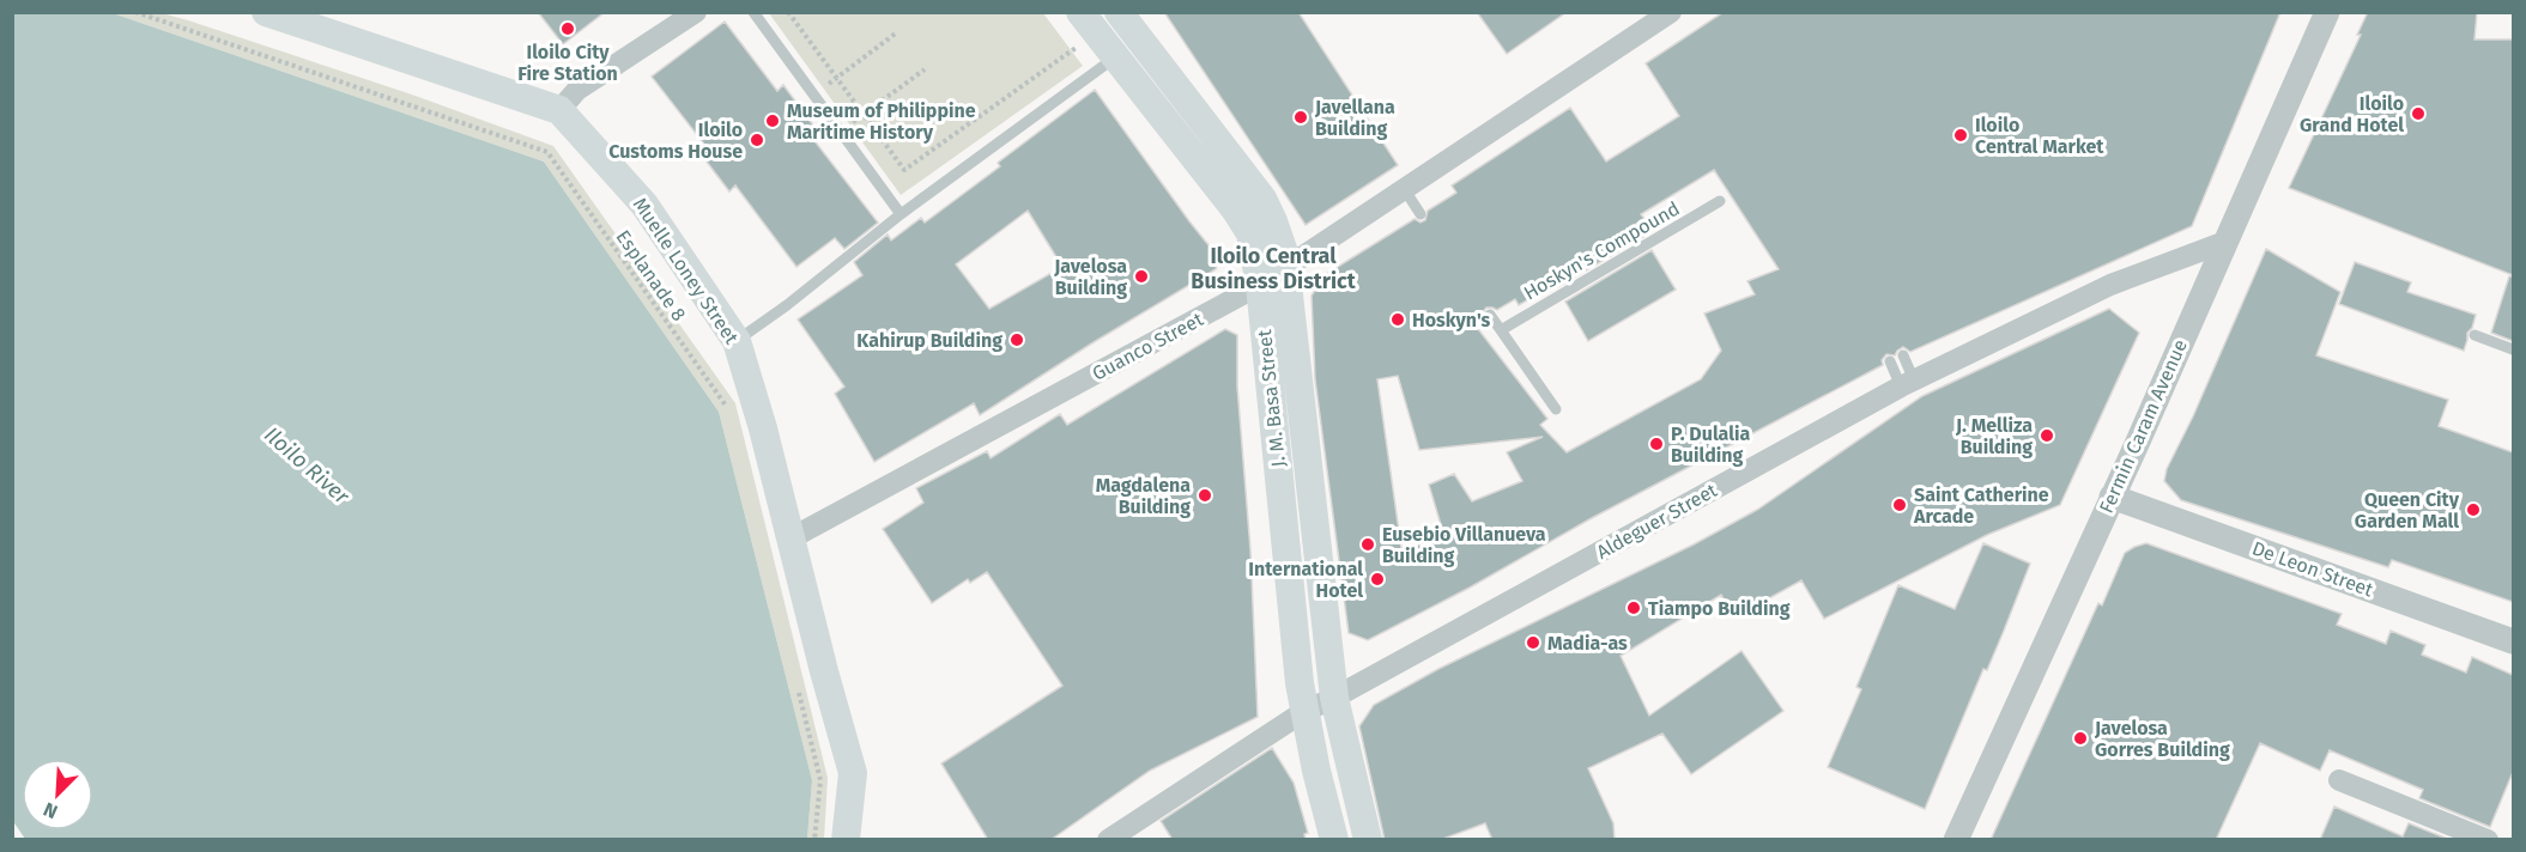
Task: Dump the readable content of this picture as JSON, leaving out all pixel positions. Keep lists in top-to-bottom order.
{
  "streets": {
    "main road": ["Muelle Loney Street", "J. M. Basa Street"],
    "street": [
      "Guanco Street",
      "Fermin Caram Avenue",
      "Aldeguer Street",
      "De Leon Street"
    ],
    "lane": ["Hoskyn's Compound"],
    "path": ["Esplanade 8"]
  },
  "crossings": [
    ["Muelle Loney Street", "Guanco Street"],
    ["Guanco Street", "J. M. Basa Street"],
    ["J. M. Basa Street", "Aldeguer Street"],
    ["Fermin Caram Avenue", "Aldeguer Street"],
    ["Fermin Caram Avenue", "De Leon Street"]
  ],
  "districts": ["Iloilo Central Business District"],
  "water": ["Iloilo River"],
  "places": [
    "Iloilo City Fire Station",
    "Iloilo Grand Hotel",
    "Javellana Building",
    "Museum of Philippine Maritime History",
    "Iloilo Central Market",
    "Iloilo Customs House",
    "Javelosa Building",
    "Hoskyn's",
    "Kahirup Building",
    "J. Melliza Building",
    "P. Dulalia Building",
    "Magdalena Building",
    "Saint Catherine Arcade",
    "Queen City Garden Mall",
    "Eusebio Villanueva Building",
    "International Hotel",
    "Tiampo Building",
    "Madia-as",
    "Javelosa Gorres Building"
  ],
  "north": "bottom left"
}
